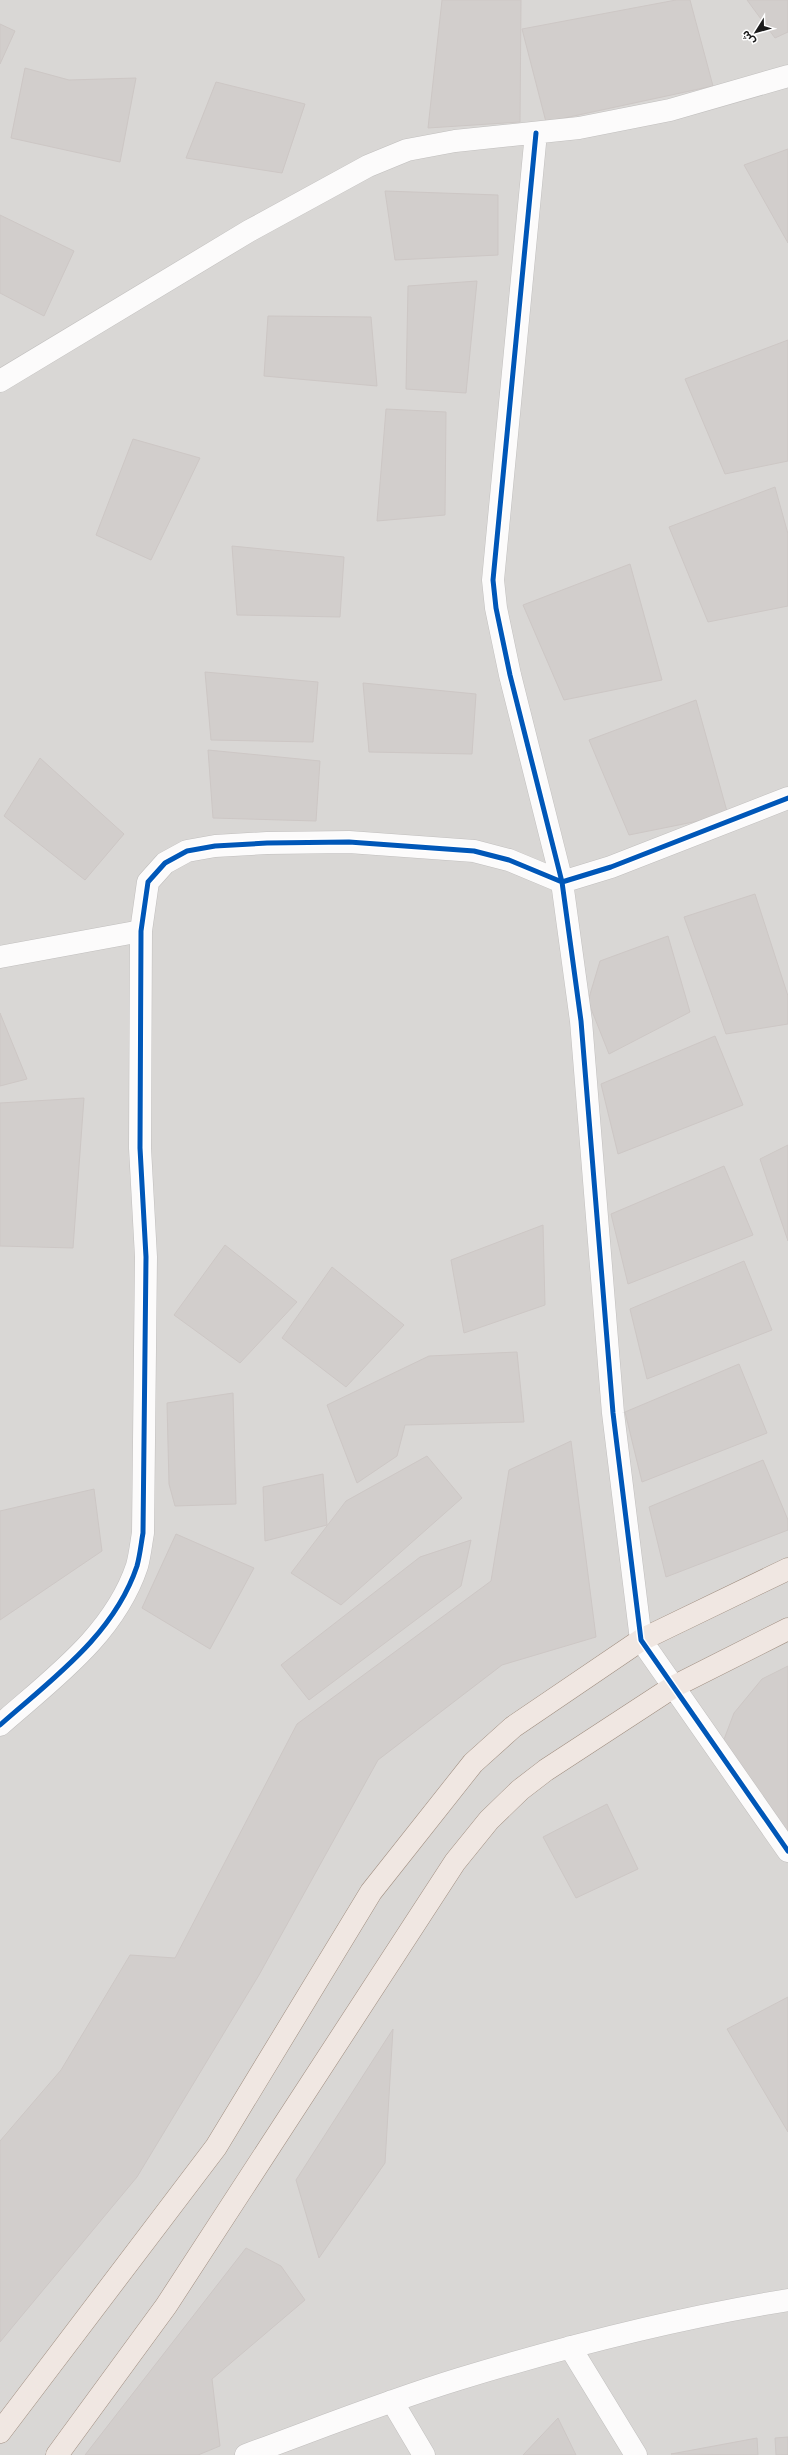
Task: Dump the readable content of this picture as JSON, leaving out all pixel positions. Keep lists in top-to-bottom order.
{
  "north": "bottom left"
}
